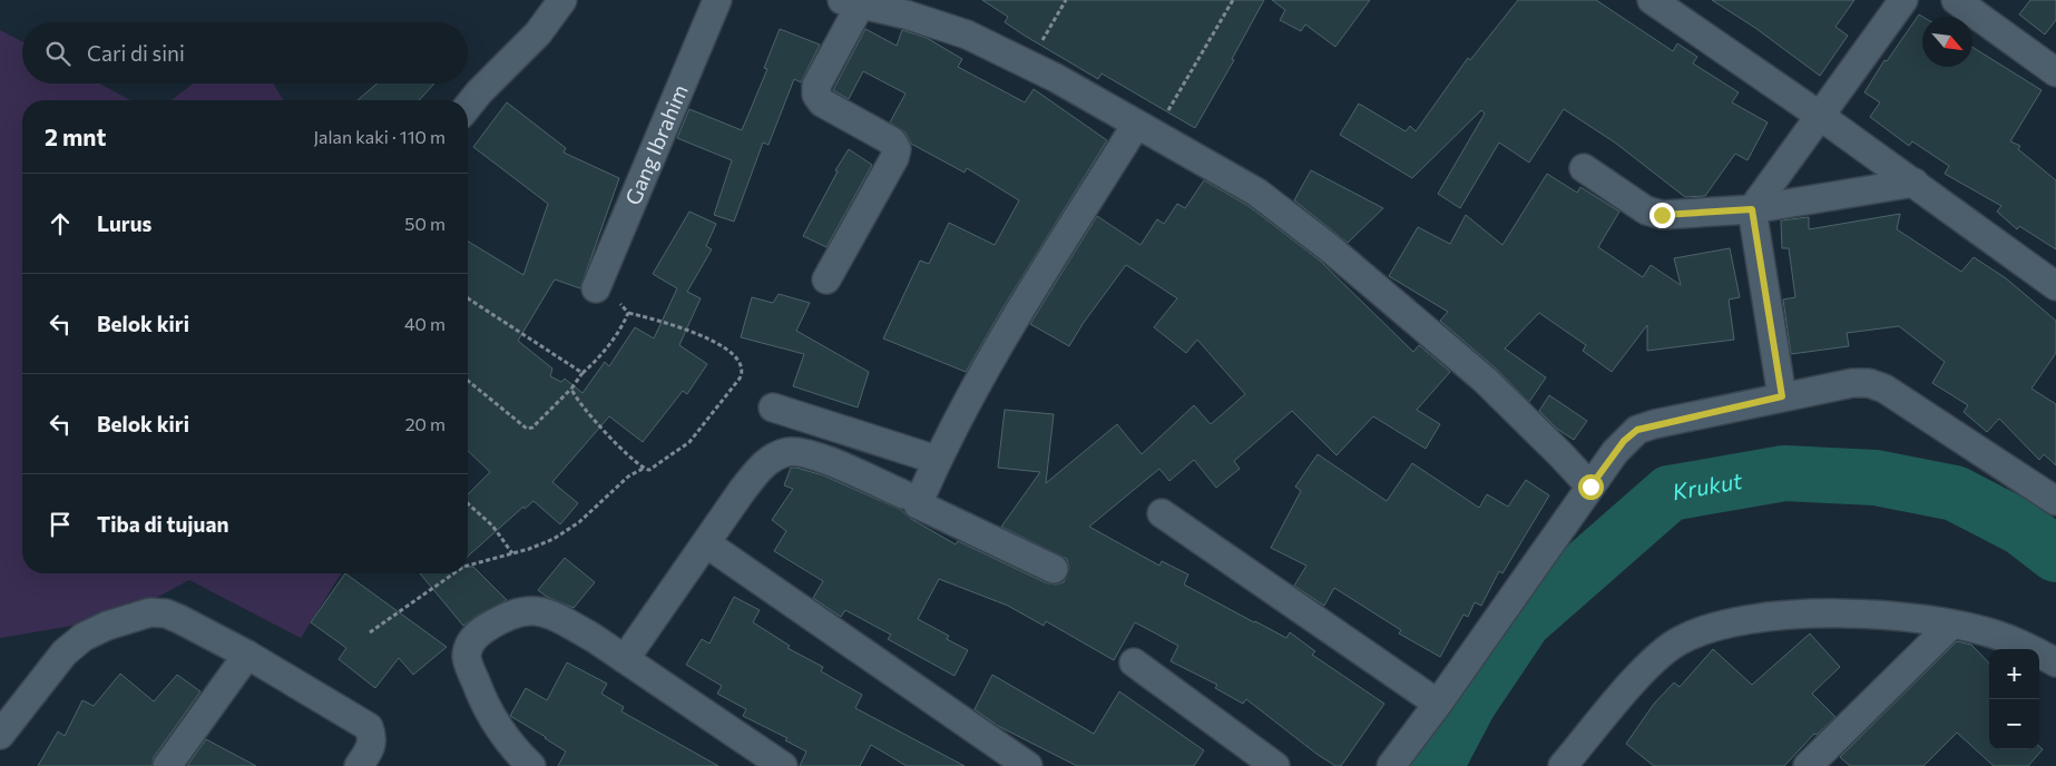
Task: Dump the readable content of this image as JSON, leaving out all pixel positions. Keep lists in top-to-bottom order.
{
  "streets": {
    "street": ["Gang Ibrahim"]
  },
  "water": ["Krukut"],
  "north": "bottom right",
  "page": {
    "search": "Cari di sini",
    "heading": ["2 mnt", "Jalan kaki · 110 m"],
    "list": [
      ["Lurus", "50 m"],
      ["Belok kiri", "40 m"],
      ["Belok kiri", "20 m"],
      "Tiba di tujuan"
    ],
    "map_buttons": ["+", "−"]
  }
}
